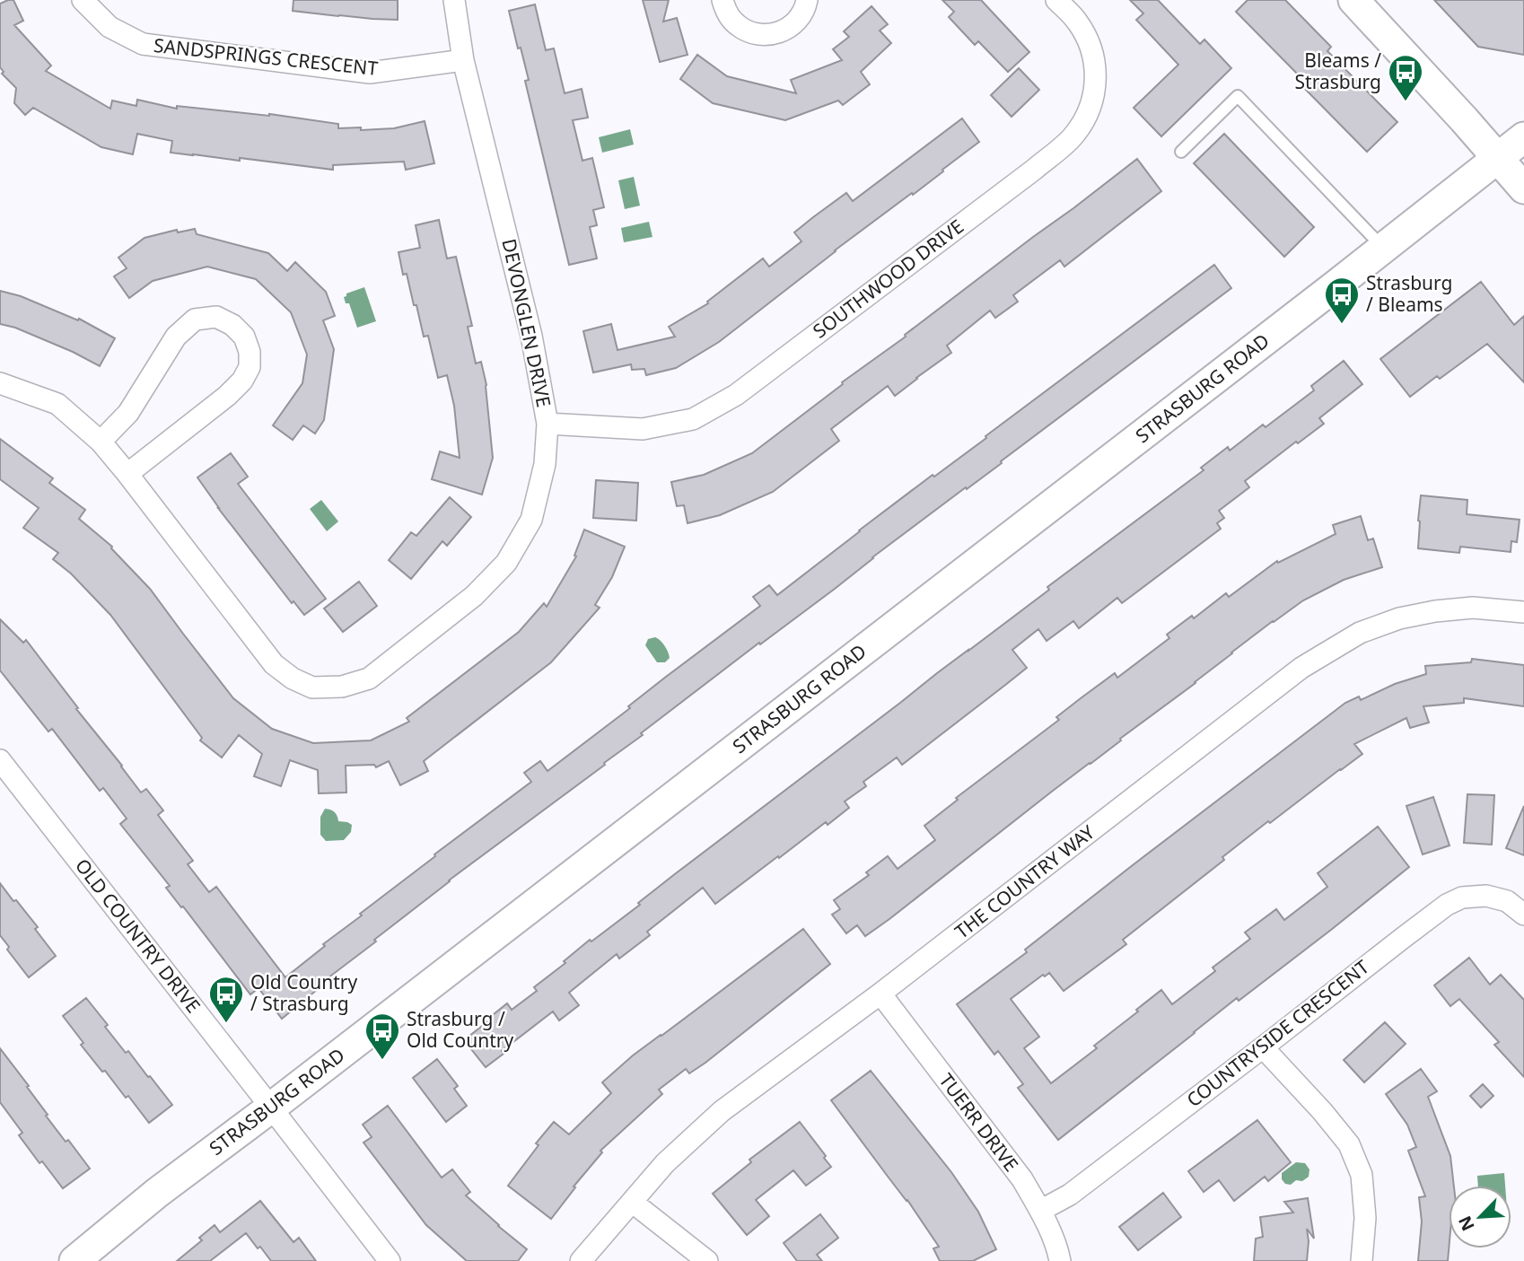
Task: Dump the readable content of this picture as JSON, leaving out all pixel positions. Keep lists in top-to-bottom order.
{
  "streets": {
    "street": [
      "SANDSPRINGS CRESCENT",
      "SOUTHWOOD DRIVE",
      "DEVONGLEN DRIVE",
      "STRASBURG ROAD",
      "THE COUNTRY WAY",
      "OLD COUNTRY DRIVE",
      "COUNTRYSIDE CRESCENT",
      "TUERR DRIVE"
    ]
  },
  "crossings": [
    ["SANDSPRINGS CRESCENT", "DEVONGLEN DRIVE"],
    ["SOUTHWOOD DRIVE", "DEVONGLEN DRIVE"],
    ["STRASBURG ROAD", "OLD COUNTRY DRIVE"],
    ["THE COUNTRY WAY", "TUERR DRIVE"],
    ["COUNTRYSIDE CRESCENT", "TUERR DRIVE"]
  ],
  "places": {
    "bus stop": [
      "Bleams / Strasburg",
      "Strasburg / Bleams",
      "Old Country / Strasburg",
      "Strasburg / Old Country"
    ]
  },
  "north": "bottom left"
}
